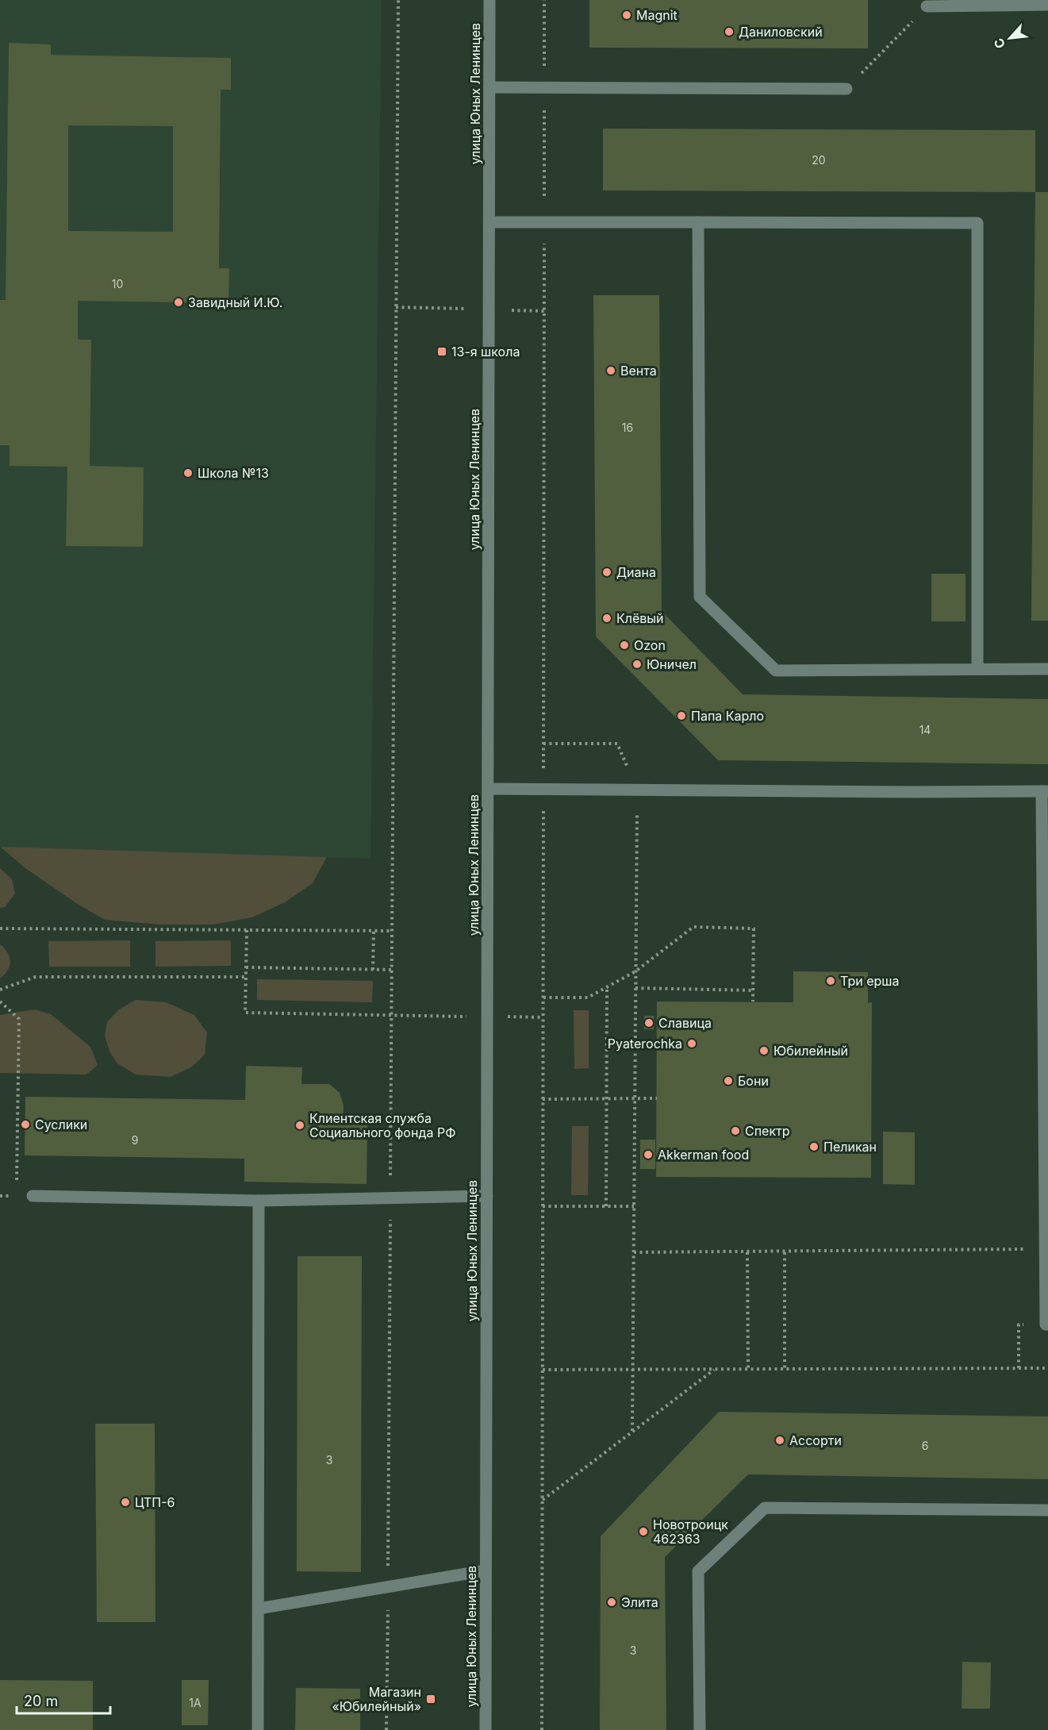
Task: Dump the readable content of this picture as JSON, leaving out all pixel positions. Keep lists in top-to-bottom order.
{
  "streets": {
    "street": ["улица Юных Ленинцев"]
  },
  "places": {
    "other": [
      "Magnit",
      "Даниловский",
      "Завидный И.Ю.",
      "Вента",
      "Школа №13",
      "Диана",
      "Клёвый",
      "Ozon",
      "Юничел",
      "Папа Карло",
      "Три ерша",
      "Славица",
      "Pyaterochka",
      "Юбилейный",
      "Бони",
      "Суслики",
      "Клиентская служба Социального фонда РФ",
      "Спектр",
      "Пеликан",
      "Akkerman food",
      "Ассорти",
      "ЦТП-6",
      "Новотроицк 462363",
      "Элита"
    ],
    "transit": ["13-я школа", "Магазин «Юбилейный»"]
  },
  "house_numbers": [
    "20",
    "10",
    "16",
    "14",
    "9",
    "6",
    "3",
    "3",
    "1А"
  ],
  "scale_bar": "20 m",
  "north": "bottom left"
}
